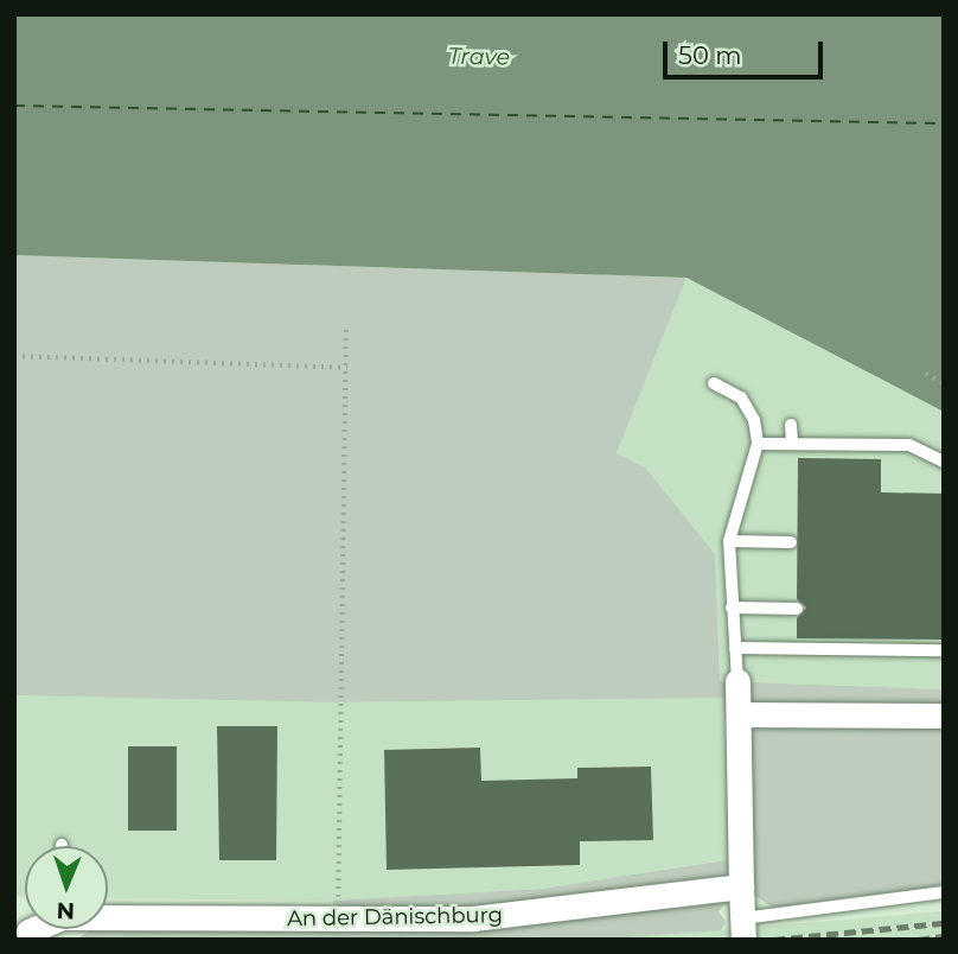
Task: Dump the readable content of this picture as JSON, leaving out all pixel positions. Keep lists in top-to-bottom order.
{
  "streets": {
    "street": ["An der Dänischburg"]
  },
  "water": ["Trave"],
  "scale_bar": "50 m",
  "north": "bottom"
}
